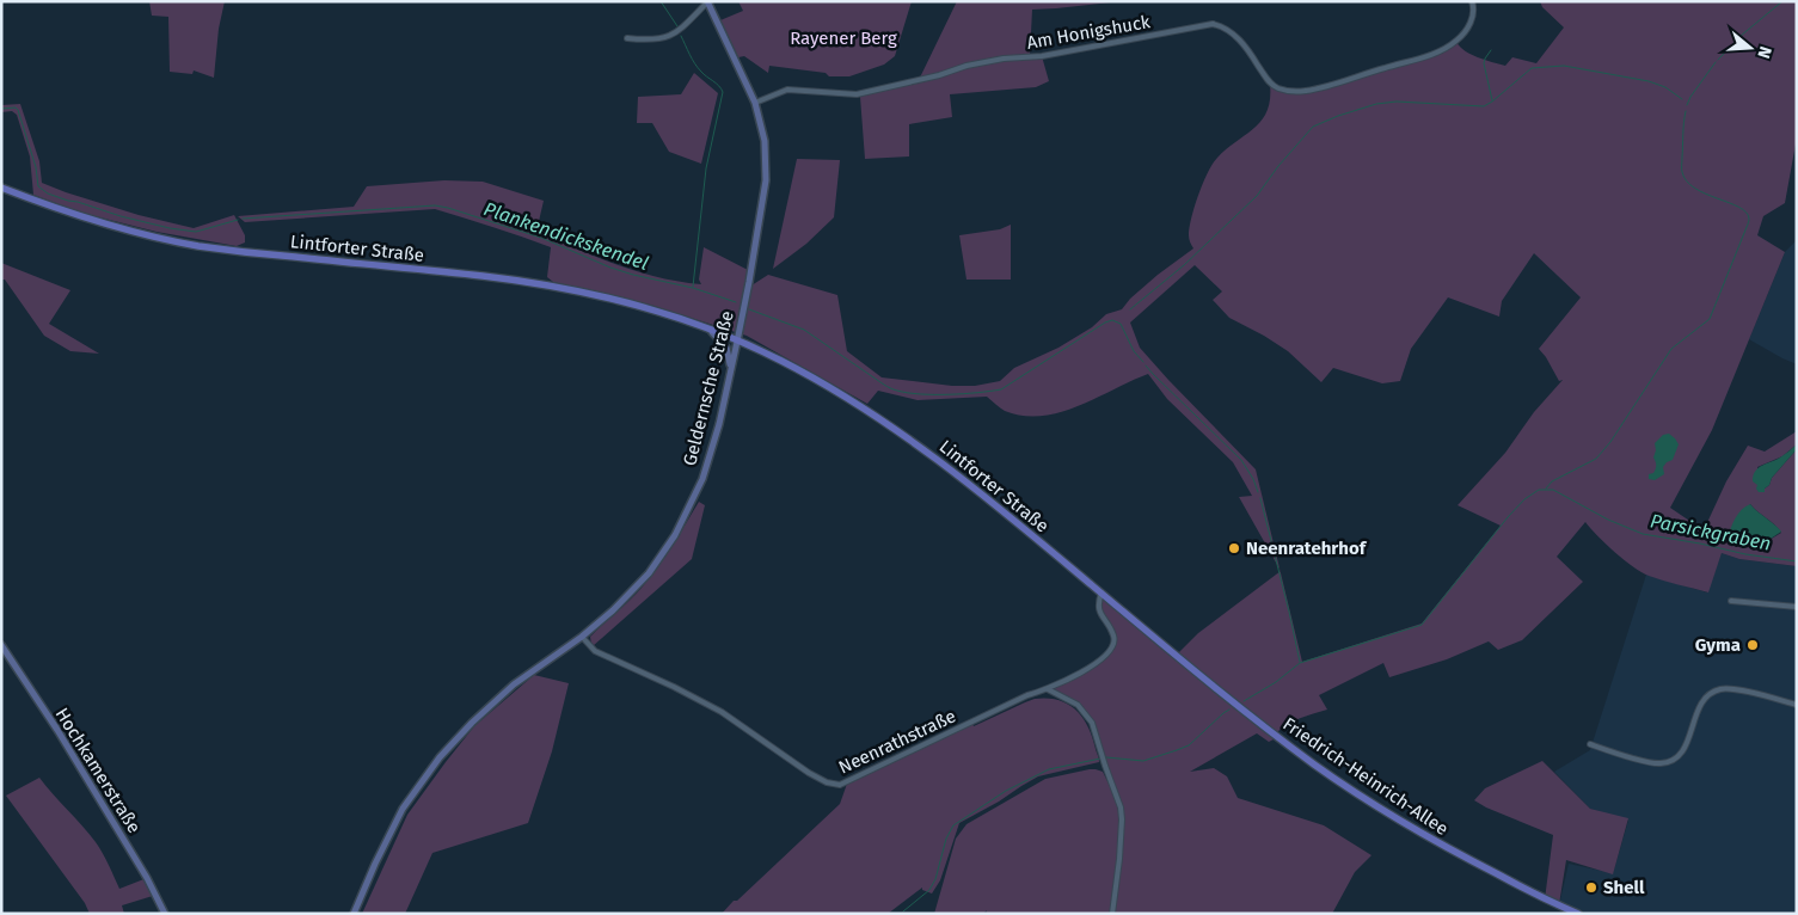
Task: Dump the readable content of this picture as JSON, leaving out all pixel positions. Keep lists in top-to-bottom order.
{
  "streets": {
    "main road": [
      "Lintforter Straße",
      "Geldernsche Straße",
      "Hochkamerstraße",
      "Friedrich-Heinrich-Allee"
    ],
    "street": ["Am Honigshuck", "Neenrathstraße"]
  },
  "crossings": [
    ["Am Honigshuck", "Geldernsche Straße"],
    ["Lintforter Straße", "Geldernsche Straße"],
    ["Lintforter Straße", "Neenrathstraße"],
    ["Lintforter Straße", "Friedrich-Heinrich-Allee"],
    ["Geldernsche Straße", "Neenrathstraße"]
  ],
  "water": ["Plankendickskendel", "Parsickgraben"],
  "parks": ["Rayener Berg"],
  "places": ["Neenratehrhof", "Gyma", "Shell"],
  "north": "right"
}
